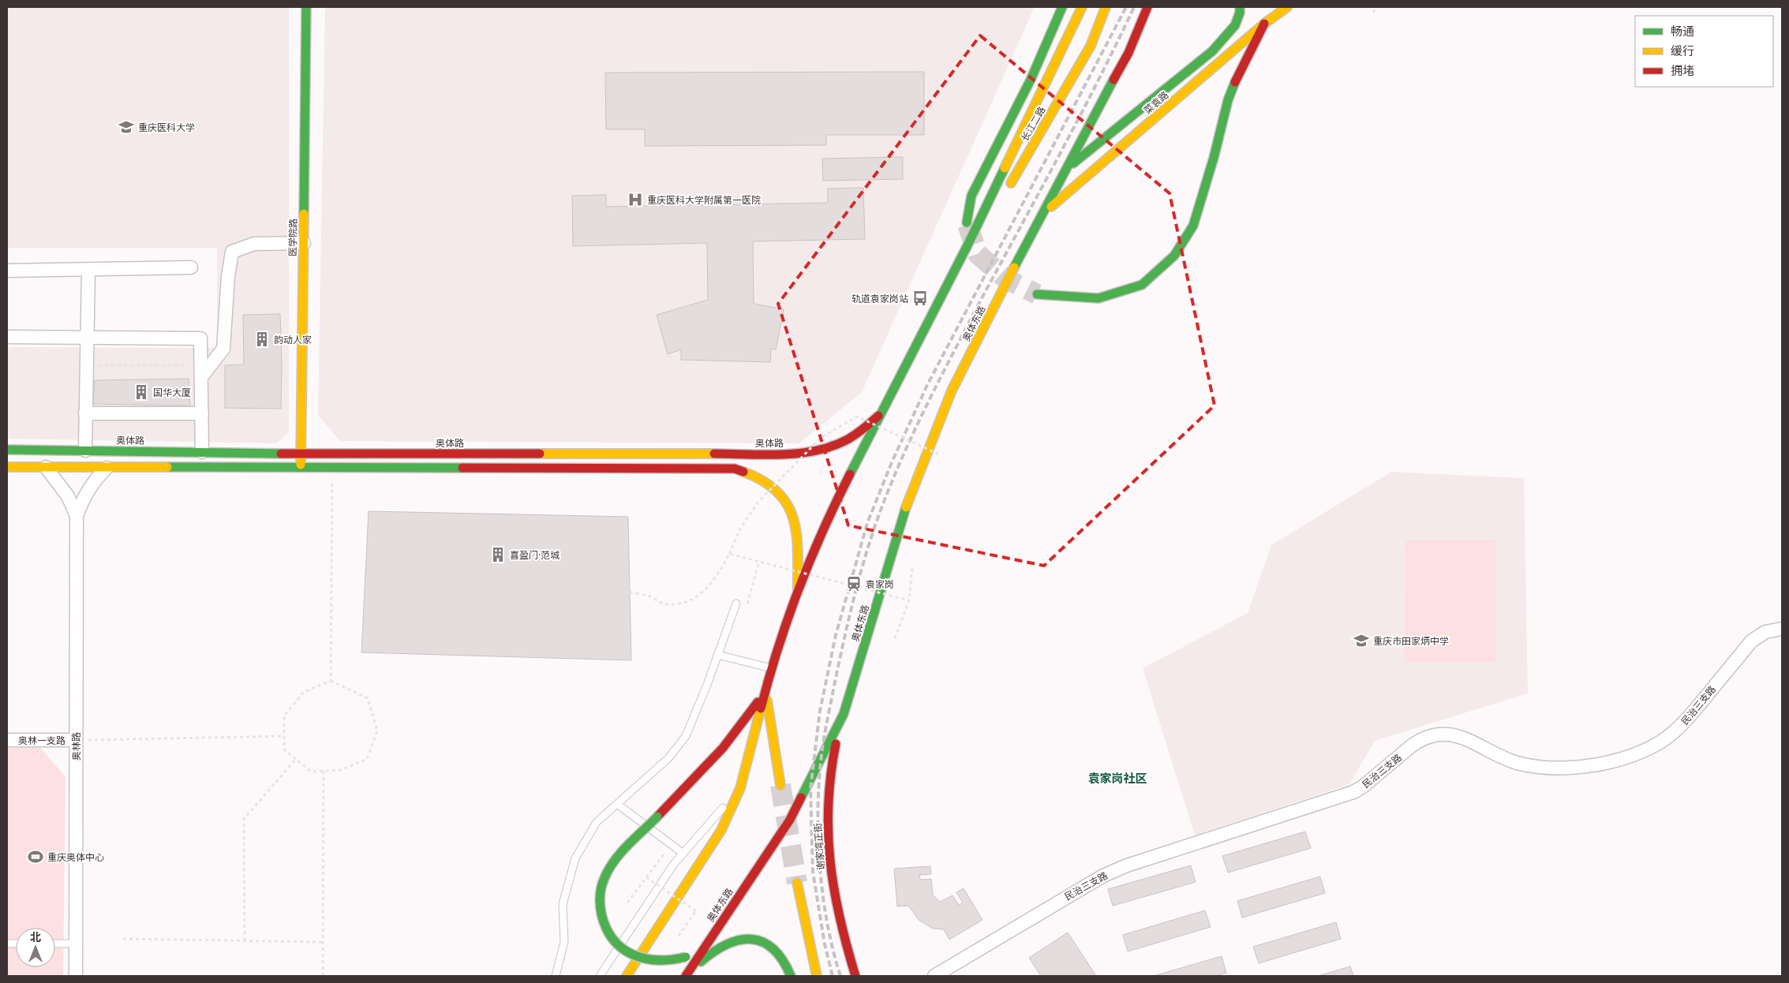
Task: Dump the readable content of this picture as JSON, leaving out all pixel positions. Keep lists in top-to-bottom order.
{
  "streets": {
    "main road": [
      "菜袁路",
      "长江二路",
      "医学院路",
      "奥体东路",
      "奥体路",
      "谢家湾正街"
    ],
    "street": ["民治三支路", "奥林一支路", "奥林路"]
  },
  "crossings": [
    ["菜袁路", "奥体东路"],
    ["医学院路", "奥体路"],
    ["奥体东路", "谢家湾正街"],
    ["奥林一支路", "奥林路"]
  ],
  "districts": ["袁家岗社区"],
  "places": {
    "school or university": ["重庆医科大学", "重庆市田家炳中学"],
    "hospital": ["重庆医科大学附属第一医院"],
    "bus stop": ["轨道袁家岗站"],
    "building": ["韵动人家", "国华大厦", "喜盈门·范城"],
    "station": ["袁家岗"],
    "sports": ["重庆奥体中心"]
  },
  "legend": ["畅通", "缓行", "拥堵"],
  "north": "top"
}
